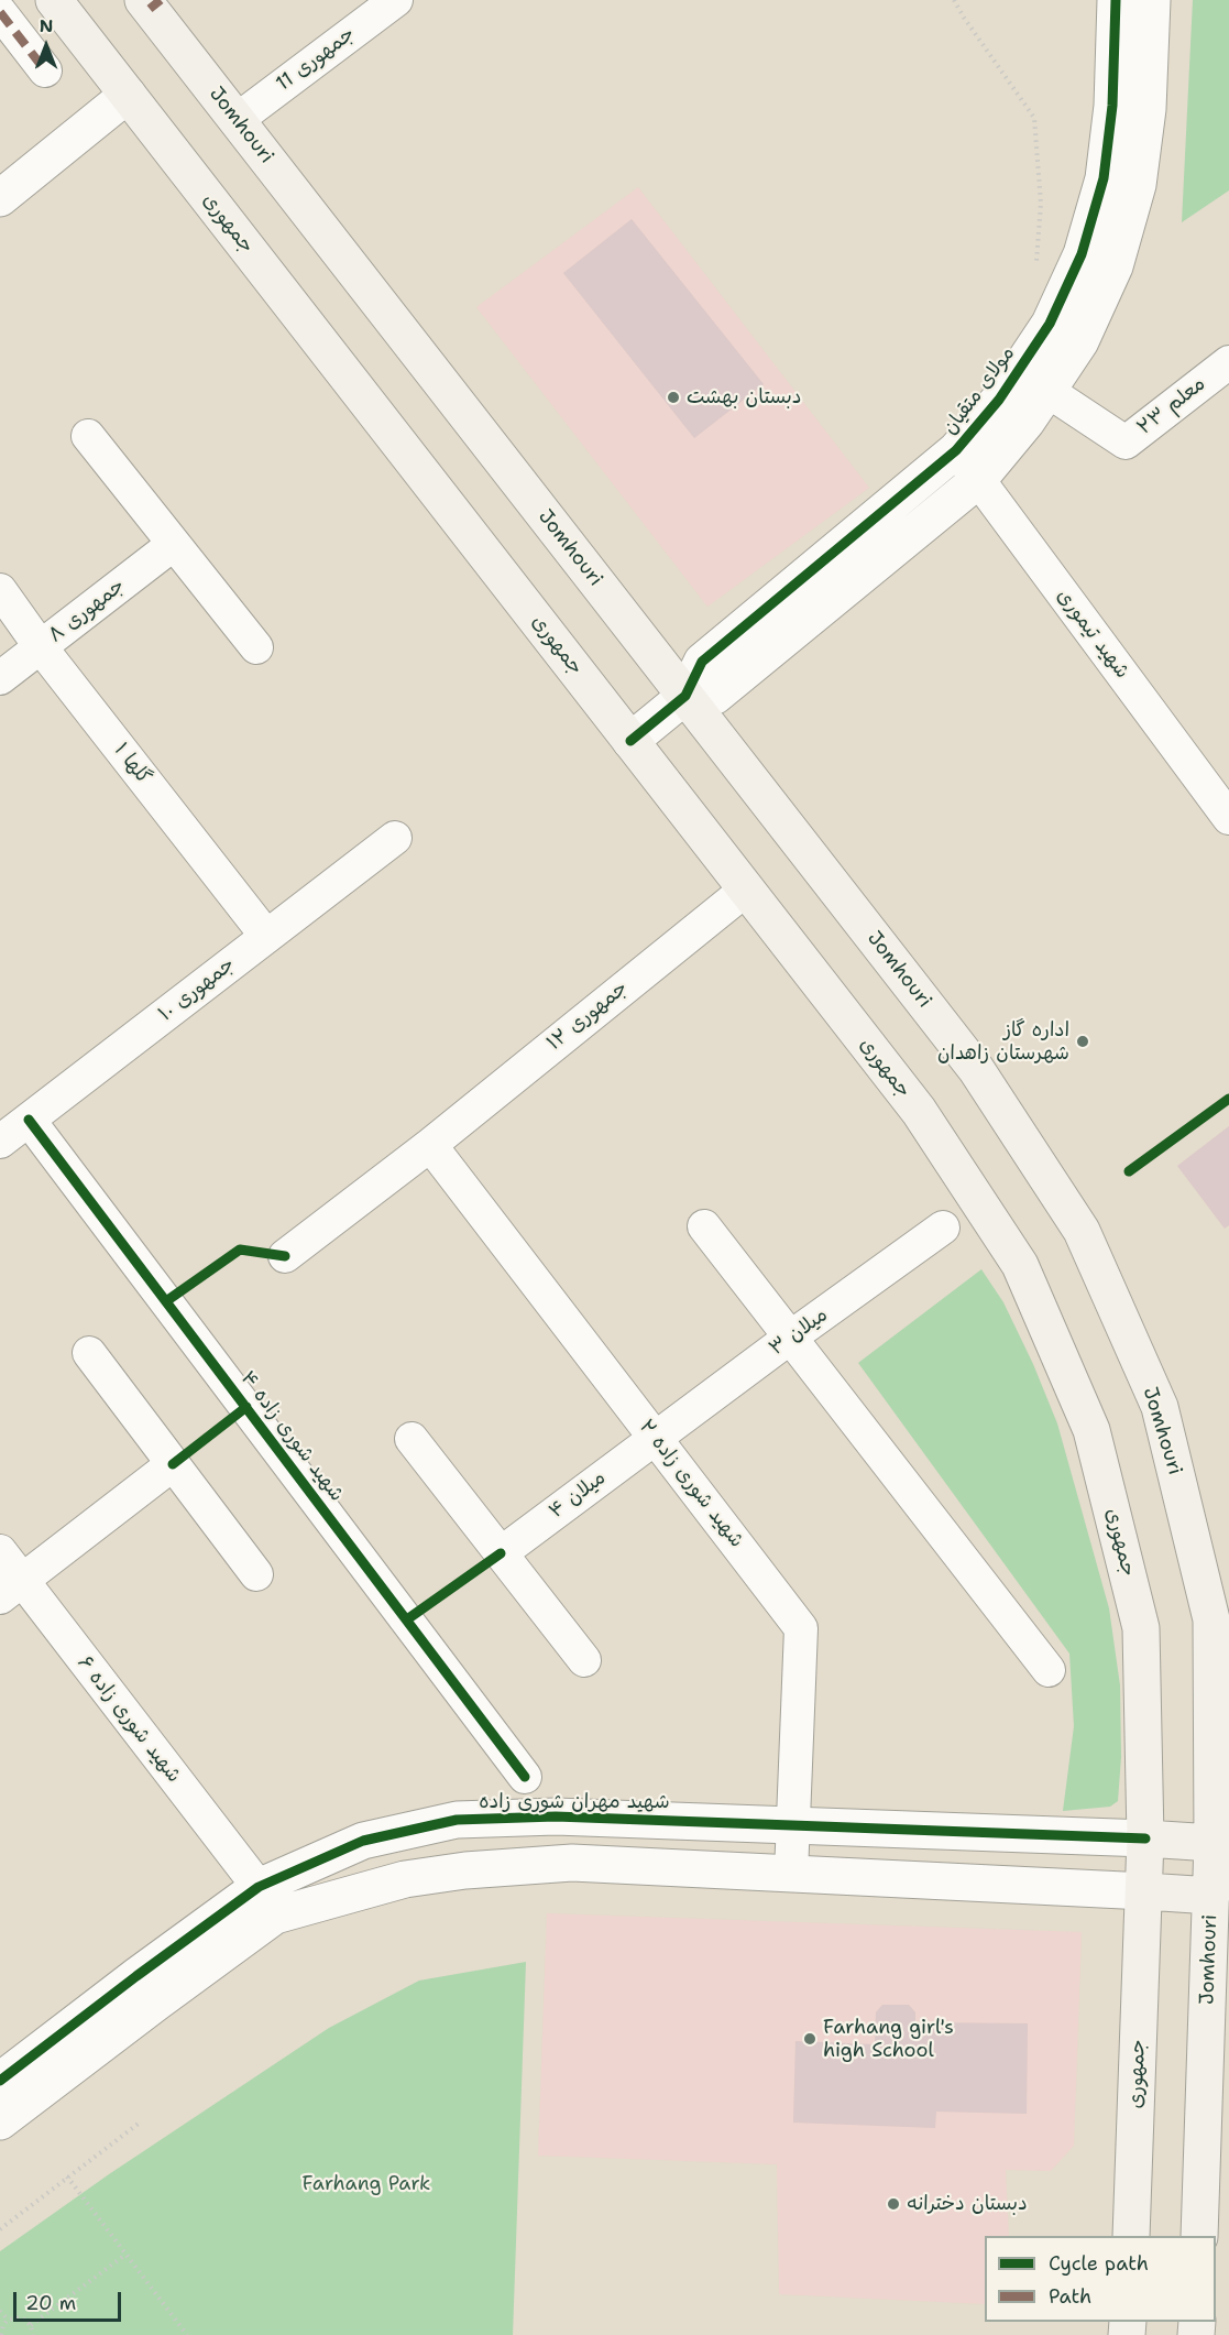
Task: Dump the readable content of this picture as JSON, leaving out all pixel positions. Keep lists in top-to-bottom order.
{
  "streets": {
    "main road": ["Jomhouri", "جمهوری"],
    "street": [
      "جمهوری 11",
      "مولای متقیان",
      "معلم ۲۳",
      "جمهوری ۸",
      "شهید تیموری",
      "گلها ۱",
      "جمهوری ۱۰",
      "جمهوری ۱۲",
      "میلان ۳",
      "شهید شوری زاده ۴",
      "شهید شوری زاده ۲",
      "میلان ۴",
      "شهید شوری زاده ۶",
      "شهید مهران شوری زاده"
    ]
  },
  "crossings": [
    ["جمهوری 11", "Jomhouri"],
    ["Jomhouri", "مولای متقیان"],
    ["جمهوری", "جمهوری ۱۲"],
    ["جمهوری", "شهید مهران شوری زاده"],
    ["مولای متقیان", "شهید تیموری"],
    ["جمهوری ۸", "گلها ۱"],
    ["گلها ۱", "جمهوری ۱۰"],
    ["جمهوری ۱۰", "شهید شوری زاده ۴"],
    ["جمهوری ۱۲", "شهید شوری زاده ۲"],
    ["میلان ۳", "شهید شوری زاده ۲"],
    ["میلان ۳", "میلان ۴"],
    ["شهید شوری زاده ۲", "میلان ۴"],
    ["شهید شوری زاده ۲", "شهید مهران شوری زاده"],
    ["شهید شوری زاده ۶", "شهید مهران شوری زاده"]
  ],
  "parks": ["Farhang Park"],
  "places": [
    "دبستان بهشت",
    "اداره گاز شهرستان زاهدان",
    "Farhang girl's high School",
    "دبستان دخترانه"
  ],
  "legend": ["Cycle path", "Path"],
  "scale_bar": "20 m",
  "north": "top"
}
